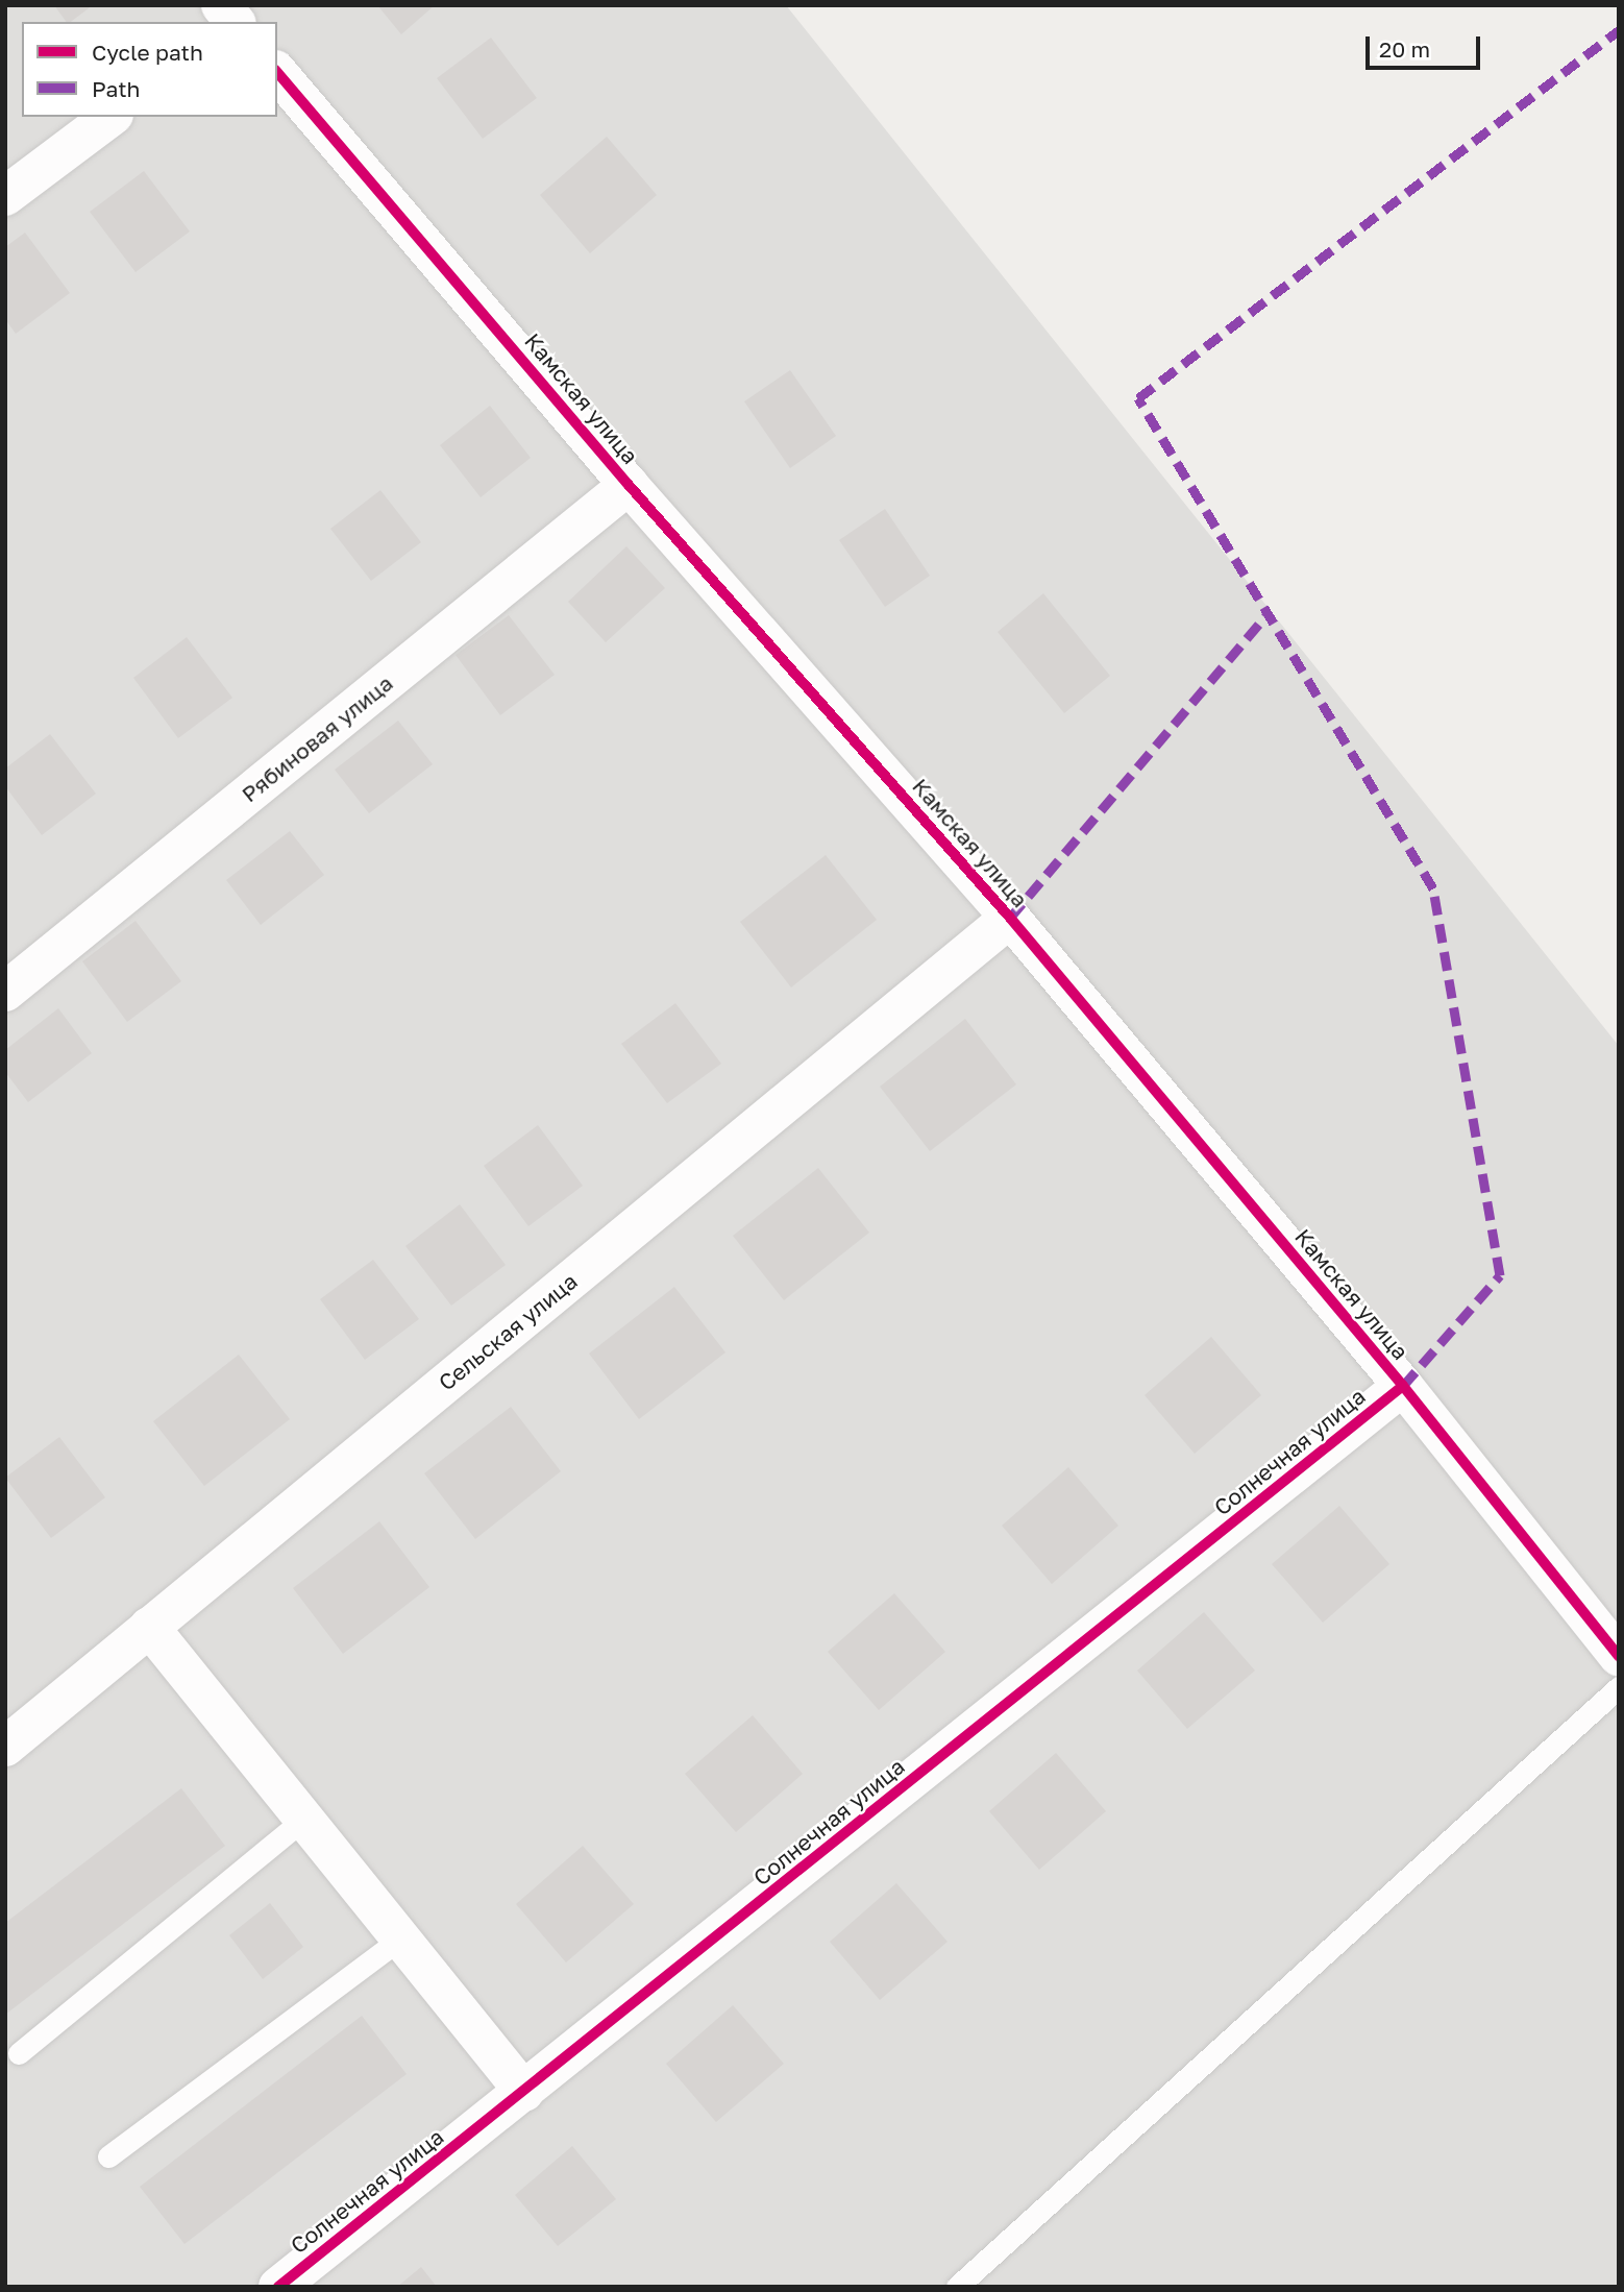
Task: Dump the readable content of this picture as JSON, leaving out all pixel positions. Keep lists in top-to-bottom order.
{
  "streets": {
    "street": [
      "Камская улица",
      "Рябиновая улица",
      "Сельская улица",
      "Солнечная улица"
    ]
  },
  "crossings": [
    ["Камская улица", "Рябиновая улица"],
    ["Камская улица", "Сельская улица"],
    ["Камская улица", "Солнечная улица"]
  ],
  "legend": ["Cycle path", "Path"],
  "scale_bar": "20 m"
}
